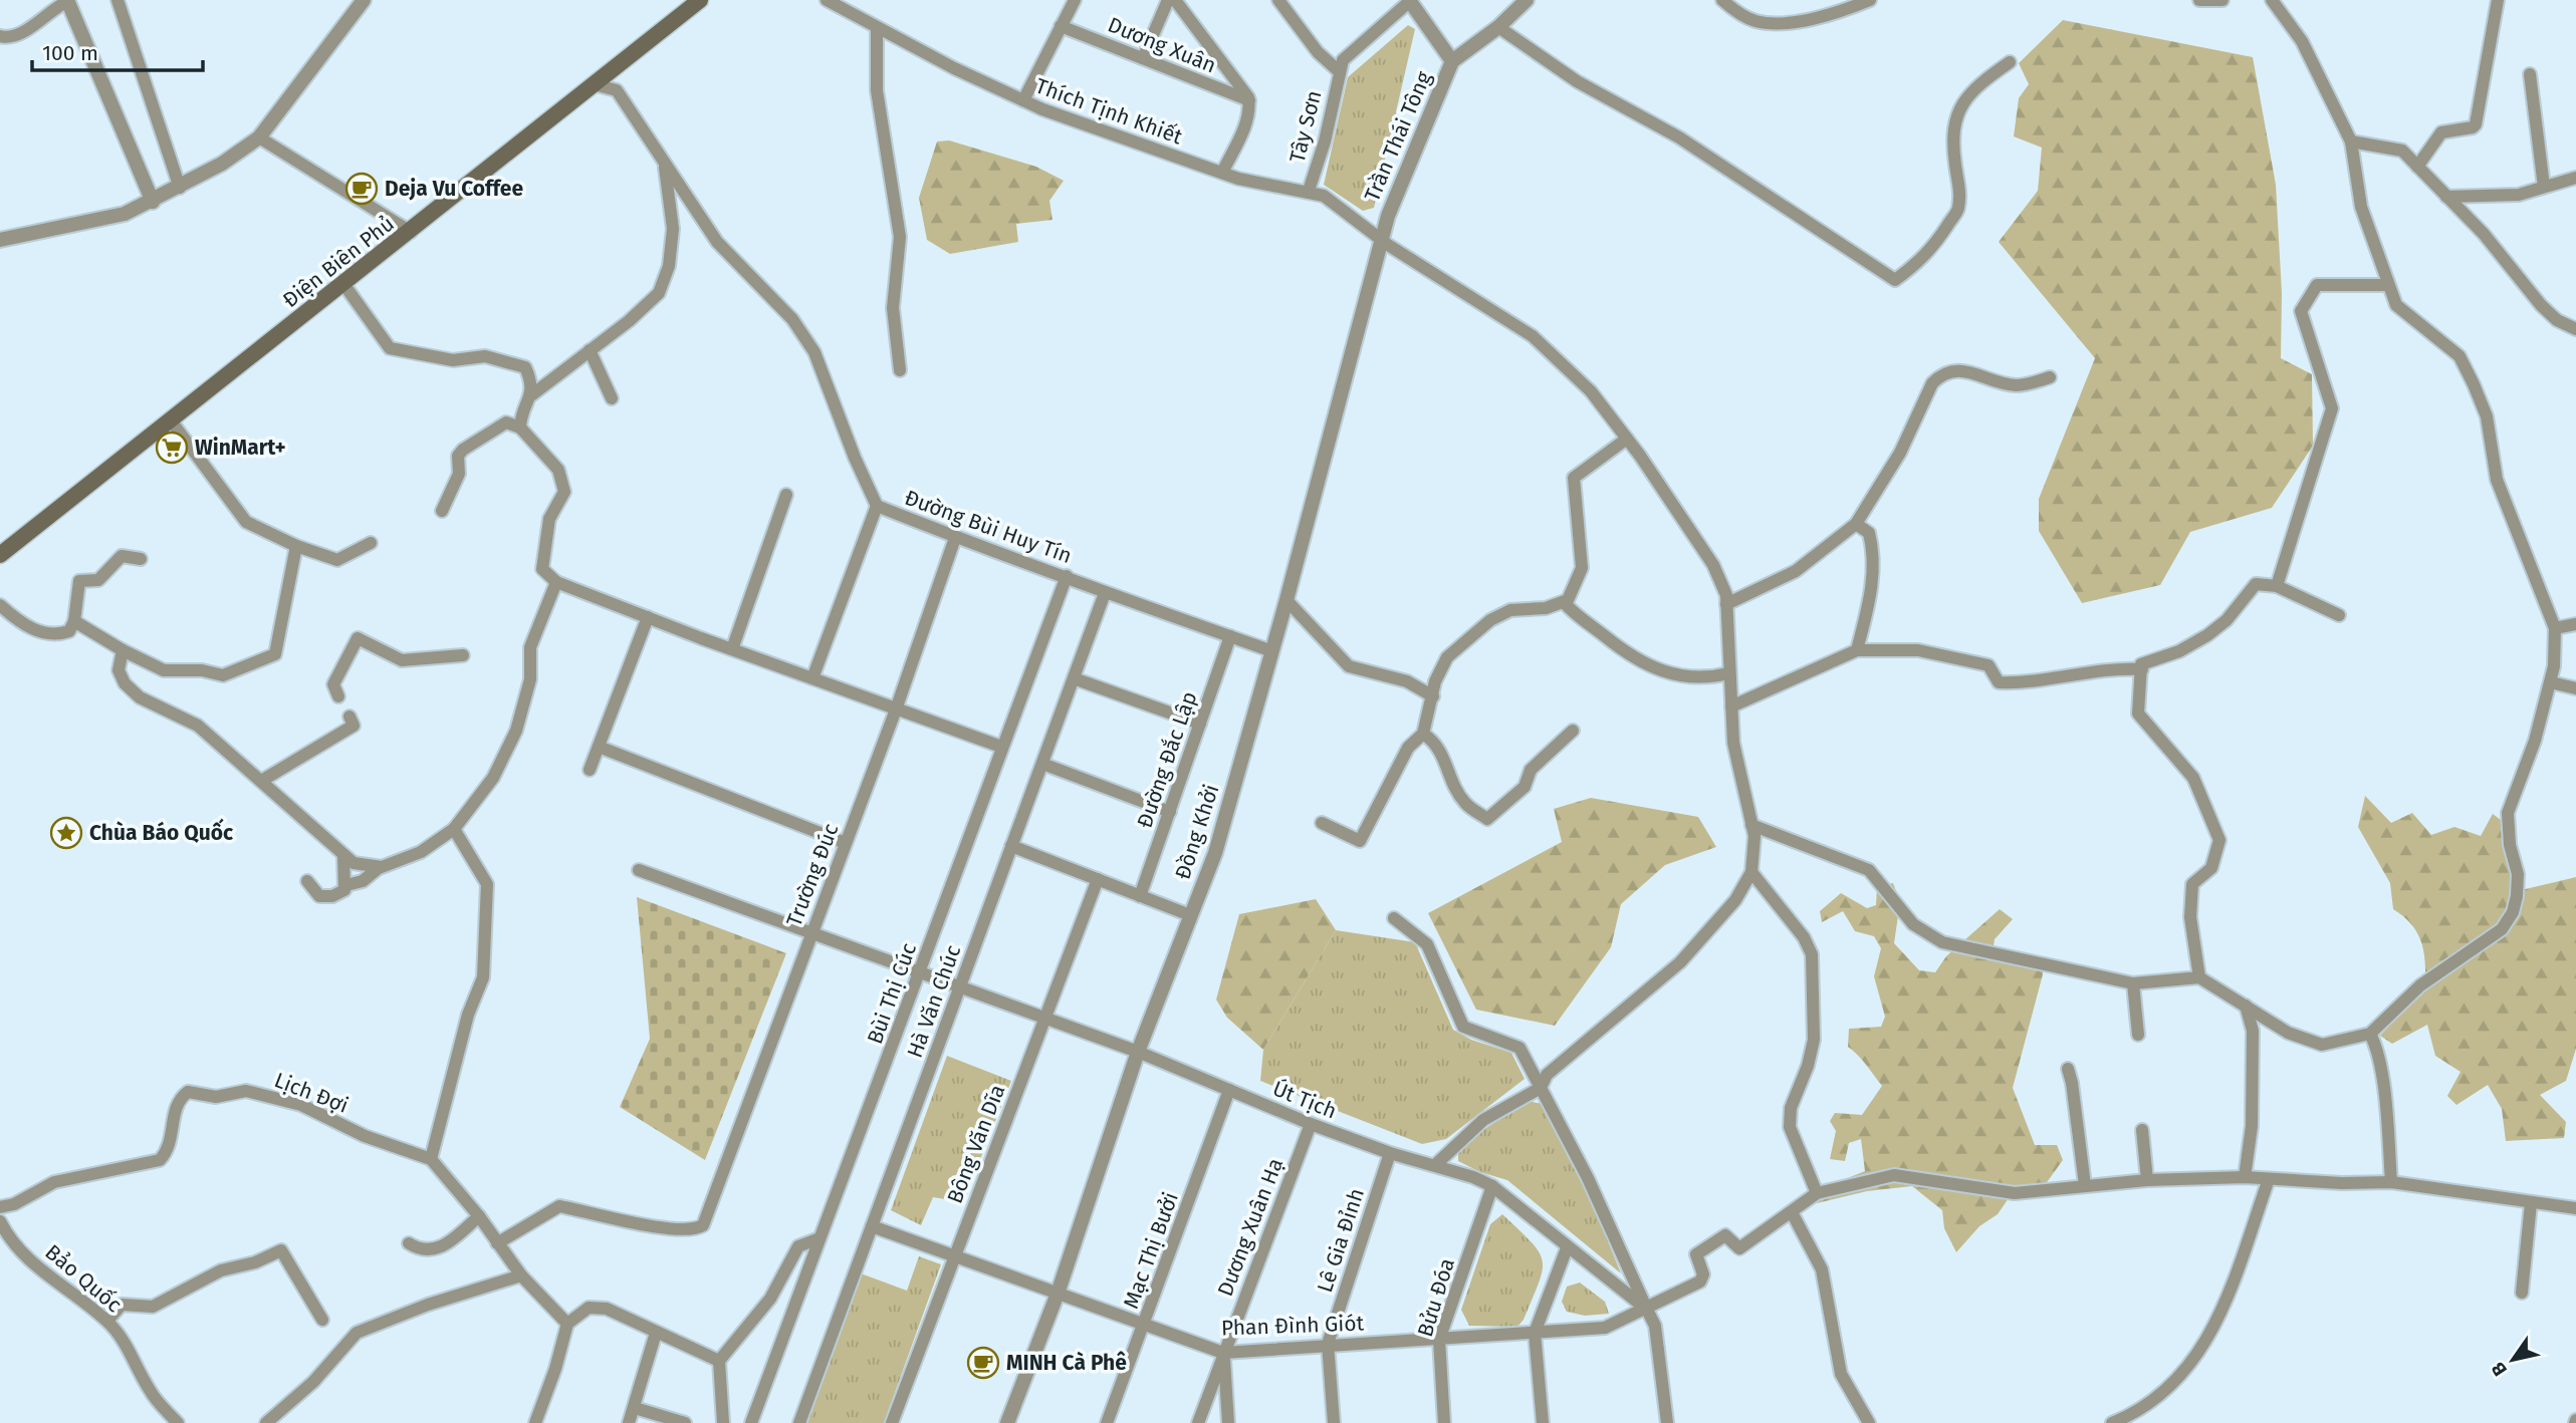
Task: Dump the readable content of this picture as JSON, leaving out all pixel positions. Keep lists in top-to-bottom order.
{
  "streets": {
    "main road": ["Điện Biên Phủ"],
    "street": [
      "Dương Xuân",
      "Thích Tịnh Khiết",
      "Tây Sơn",
      "Trần Thái Tông",
      "Đường Bùi Huy Tín",
      "Đường Đắc Lập",
      "Đồng Khởi",
      "Trường Đúc",
      "Bùi Thị Cúc",
      "Hà Văn Chúc",
      "Lịch Đợi",
      "Út Tịch",
      "Bông Văn Dĩa",
      "Dương Xuân Hạ",
      "Lê Gia Đỉnh",
      "Mạc Thị Bưởi",
      "Bảo Quốc",
      "Bửu Đóa",
      "Phan Đình Giót"
    ]
  },
  "crossings": [
    ["Thích Tịnh Khiết", "Tây Sơn"],
    ["Thích Tịnh Khiết", "Trần Thái Tông"],
    ["Thích Tịnh Khiết", "Đồng Khởi"],
    ["Trần Thái Tông", "Đồng Khởi"],
    ["Điện Biên Phủ", "Đường Bùi Huy Tín"],
    ["Đường Bùi Huy Tín", "Đường Đắc Lập"],
    ["Đường Bùi Huy Tín", "Đồng Khởi"],
    ["Đường Bùi Huy Tín", "Trường Đúc"],
    ["Đường Bùi Huy Tín", "Bùi Thị Cúc"],
    ["Đường Bùi Huy Tín", "Hà Văn Chúc"],
    ["Đồng Khởi", "Út Tịch"],
    ["Đồng Khởi", "Phan Đình Giót"],
    ["Trường Đúc", "Út Tịch"],
    ["Bùi Thị Cúc", "Út Tịch"],
    ["Hà Văn Chúc", "Út Tịch"],
    ["Hà Văn Chúc", "Phan Đình Giót"],
    ["Út Tịch", "Bông Văn Dĩa"],
    ["Út Tịch", "Dương Xuân Hạ"],
    ["Út Tịch", "Lê Gia Đỉnh"],
    ["Út Tịch", "Mạc Thị Bưởi"],
    ["Út Tịch", "Bửu Đóa"],
    ["Út Tịch", "Phan Đình Giót"],
    ["Bông Văn Dĩa", "Phan Đình Giót"],
    ["Dương Xuân Hạ", "Phan Đình Giót"],
    ["Lê Gia Đỉnh", "Phan Đình Giót"],
    ["Mạc Thị Bưởi", "Phan Đình Giót"],
    ["Bửu Đóa", "Phan Đình Giót"]
  ],
  "places": {
    "cafe": ["Deja Vu Coffee", "MINH Cà Phê"],
    "supermarket": ["WinMart+"],
    "place": ["Chùa Báo Quốc"]
  },
  "scale_bar": "100 m",
  "north": "bottom left"
}
